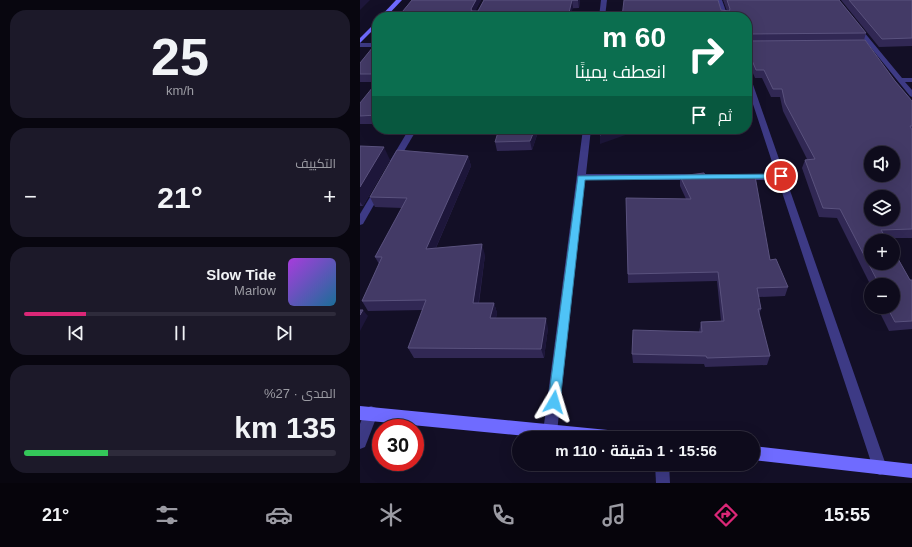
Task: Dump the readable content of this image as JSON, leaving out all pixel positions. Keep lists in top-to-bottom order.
{
  "page": {
    "tile": [
      ["25", "km/h"],
      "التكييف",
      ["المدى · 27%", "135 km"]
    ],
    "turn": ["60 m", "انعطف يمينًا"],
    "then": "ثم",
    "map_buttons": ["+", "−"],
    "heat": ["−", "21°", "+"],
    "song": ["Slow Tide", "Marlow"],
    "limit": "30",
    "trip": "15:56 · 1 دقيقة · 110 m",
    "tabs": ["15:55", "21°"]
  }
}
